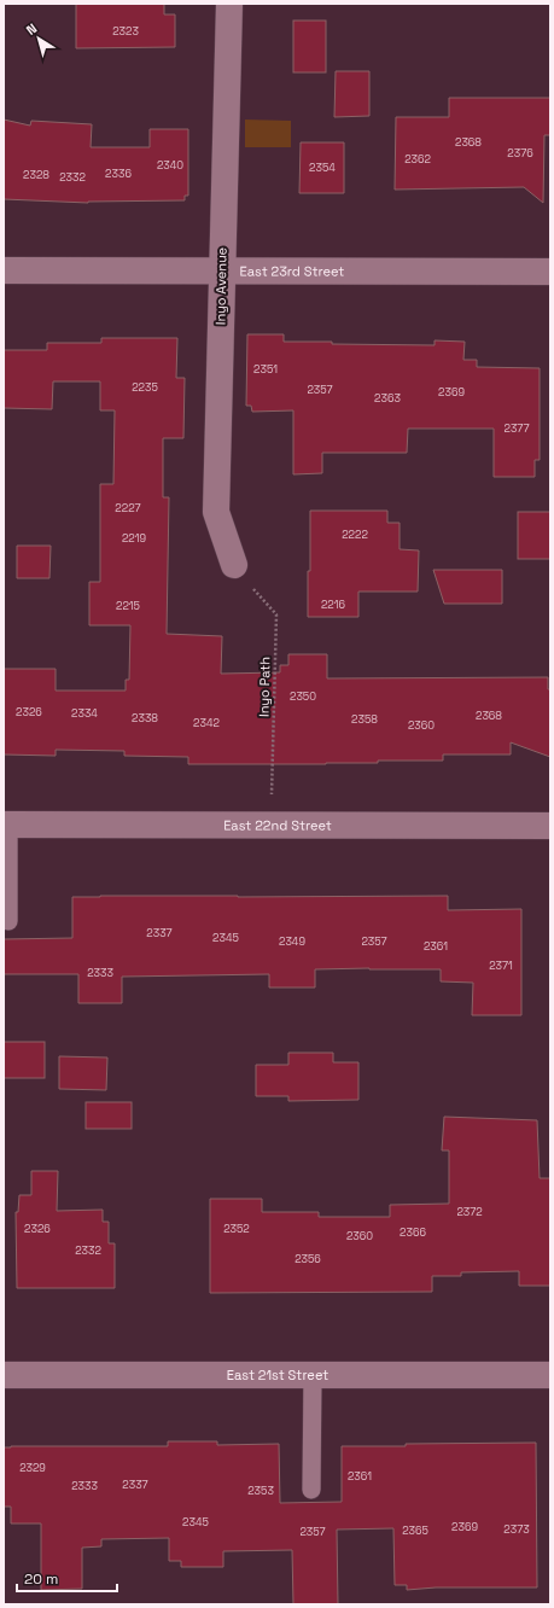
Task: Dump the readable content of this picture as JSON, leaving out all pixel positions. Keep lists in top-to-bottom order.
{
  "streets": {
    "street": [
      "East 23rd Street",
      "Inyo Avenue",
      "East 22nd Street",
      "East 21st Street"
    ],
    "path": ["Inyo Path"]
  },
  "crossings": [
    ["East 23rd Street", "Inyo Avenue"],
    ["Inyo Avenue", "Inyo Path"],
    ["Inyo Path", "East 22nd Street"]
  ],
  "house_numbers": [
    "2323",
    "2368",
    "2376",
    "2362",
    "2340",
    "2354",
    "2336",
    "2328",
    "2332",
    "2351",
    "2235",
    "2357",
    "2369",
    "2363",
    "2377",
    "2227",
    "2222",
    "2219",
    "2216",
    "2215",
    "2350",
    "2326",
    "2334",
    "2368",
    "2338",
    "2358",
    "2342",
    "2360",
    "2337",
    "2345",
    "2349",
    "2357",
    "2361",
    "2371",
    "2333",
    "2372",
    "2326",
    "2352",
    "2366",
    "2360",
    "2332",
    "2356",
    "2329",
    "2361",
    "2337",
    "2333",
    "2353",
    "2345",
    "2369",
    "2373",
    "2365",
    "2357"
  ],
  "scale_bar": "20 m",
  "north": "top left"
}
